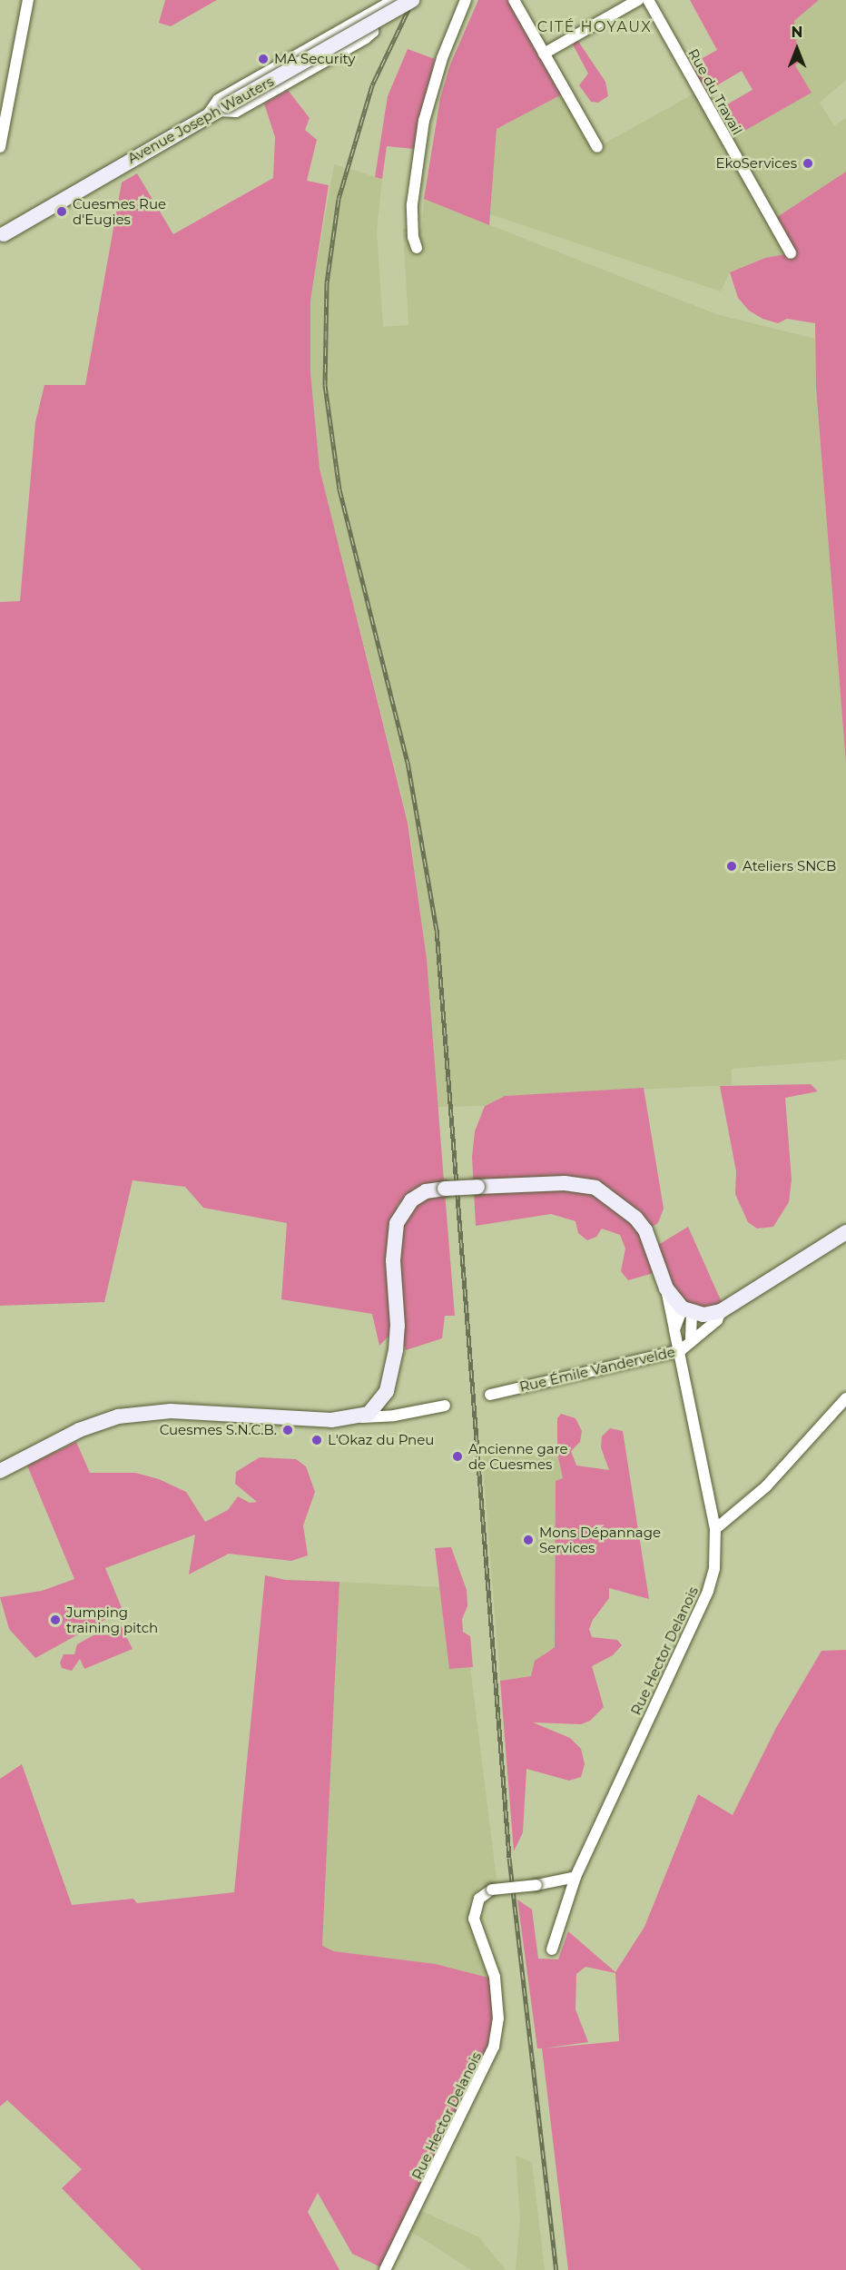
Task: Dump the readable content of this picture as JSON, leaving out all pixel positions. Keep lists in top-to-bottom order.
{
  "streets": {
    "main road": ["Avenue Joseph Wauters", "Rue Émile Vandervelde"],
    "street": ["Rue du Travail", "Rue Hector Delanois"]
  },
  "crossings": [
    ["Rue Émile Vandervelde", "Rue Hector Delanois"]
  ],
  "districts": ["CITÉ HOYAUX"],
  "places": [
    "MA Security",
    "EkoServices",
    "Cuesmes Rue d'Eugies",
    "Ateliers SNCB",
    "Cuesmes S.N.C.B.",
    "L'Okaz du Pneu",
    "Ancienne gare de Cuesmes",
    "Mons Dépannage Services",
    "Jumping training pitch"
  ],
  "north": "top"
}
